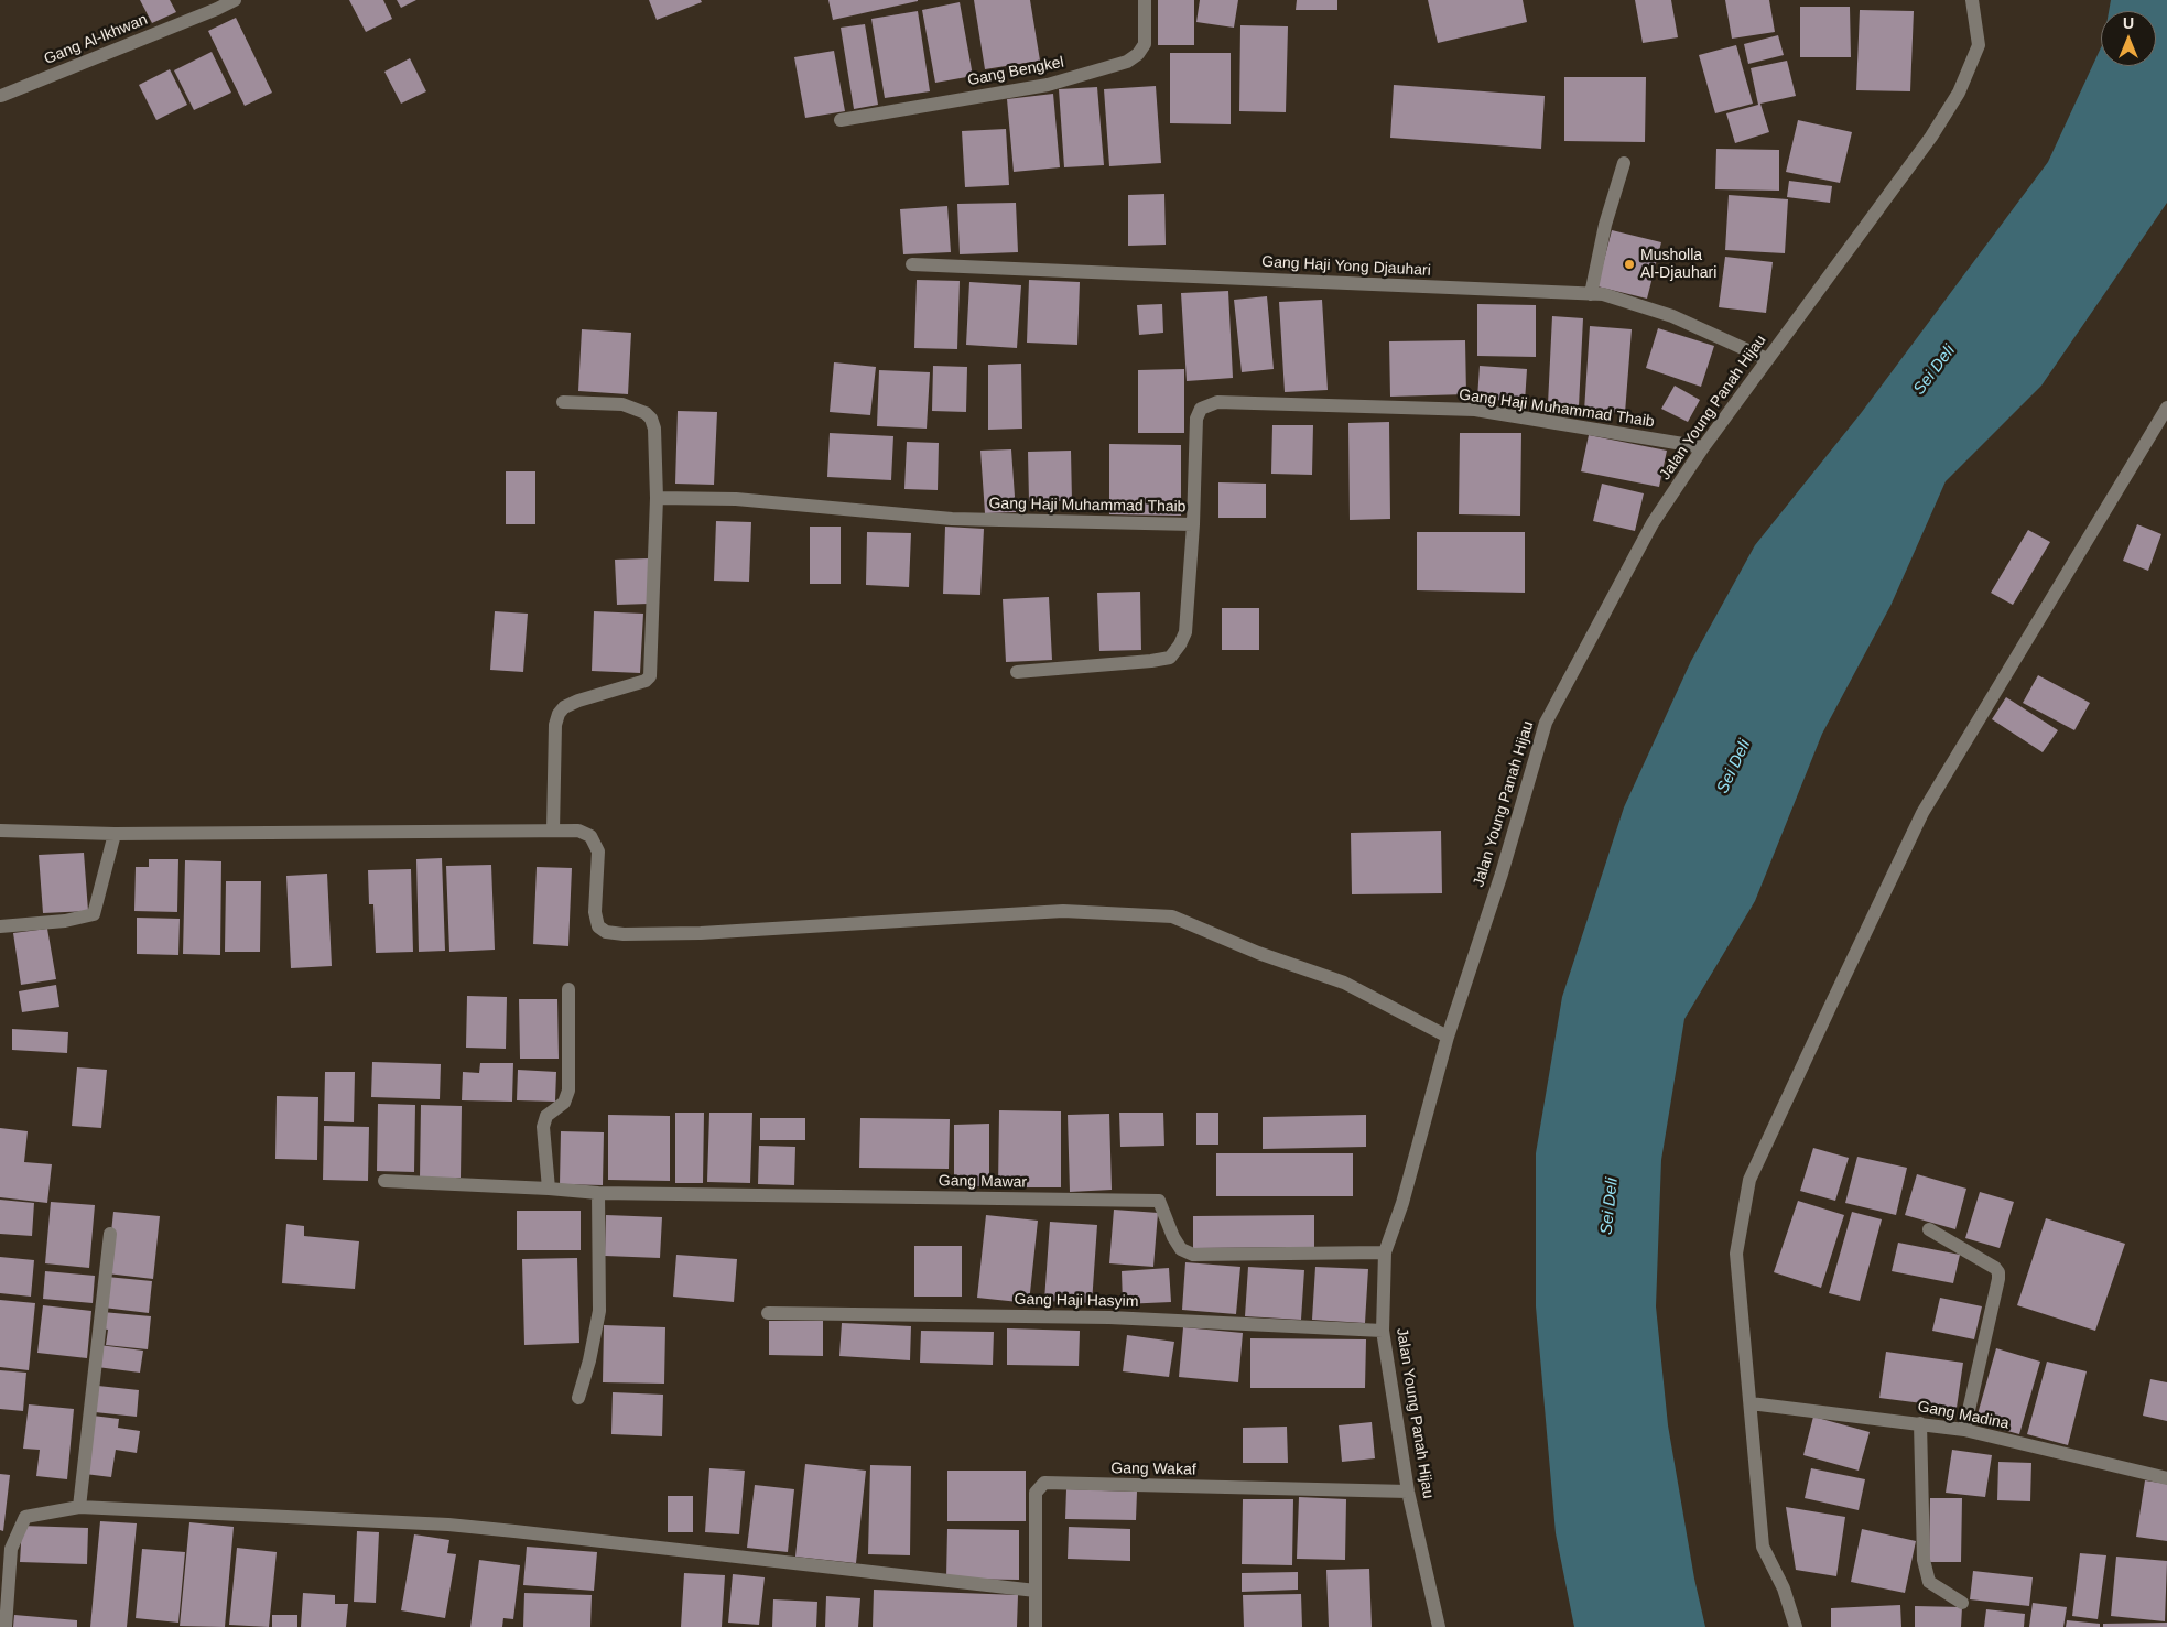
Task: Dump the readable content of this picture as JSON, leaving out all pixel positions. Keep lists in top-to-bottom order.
{
  "streets": {
    "street": [
      "Gang Al-Ikhwan",
      "Gang Bengkel",
      "Gang Haji Yong Djauhari",
      "Jalan Young Panah Hijau",
      "Gang Haji Muhammad Thaib",
      "Gang Mawar",
      "Gang Haji Hasyim",
      "Gang Madina",
      "Gang Wakaf"
    ]
  },
  "crossings": [
    ["Gang Haji Yong Djauhari", "Jalan Young Panah Hijau"],
    ["Jalan Young Panah Hijau", "Gang Haji Muhammad Thaib"],
    ["Jalan Young Panah Hijau", "Gang Mawar"],
    ["Jalan Young Panah Hijau", "Gang Haji Hasyim"],
    ["Jalan Young Panah Hijau", "Gang Wakaf"]
  ],
  "water": ["Sei Deli"],
  "places": ["Musholla Al-Djauhari"],
  "north": "top"
}
